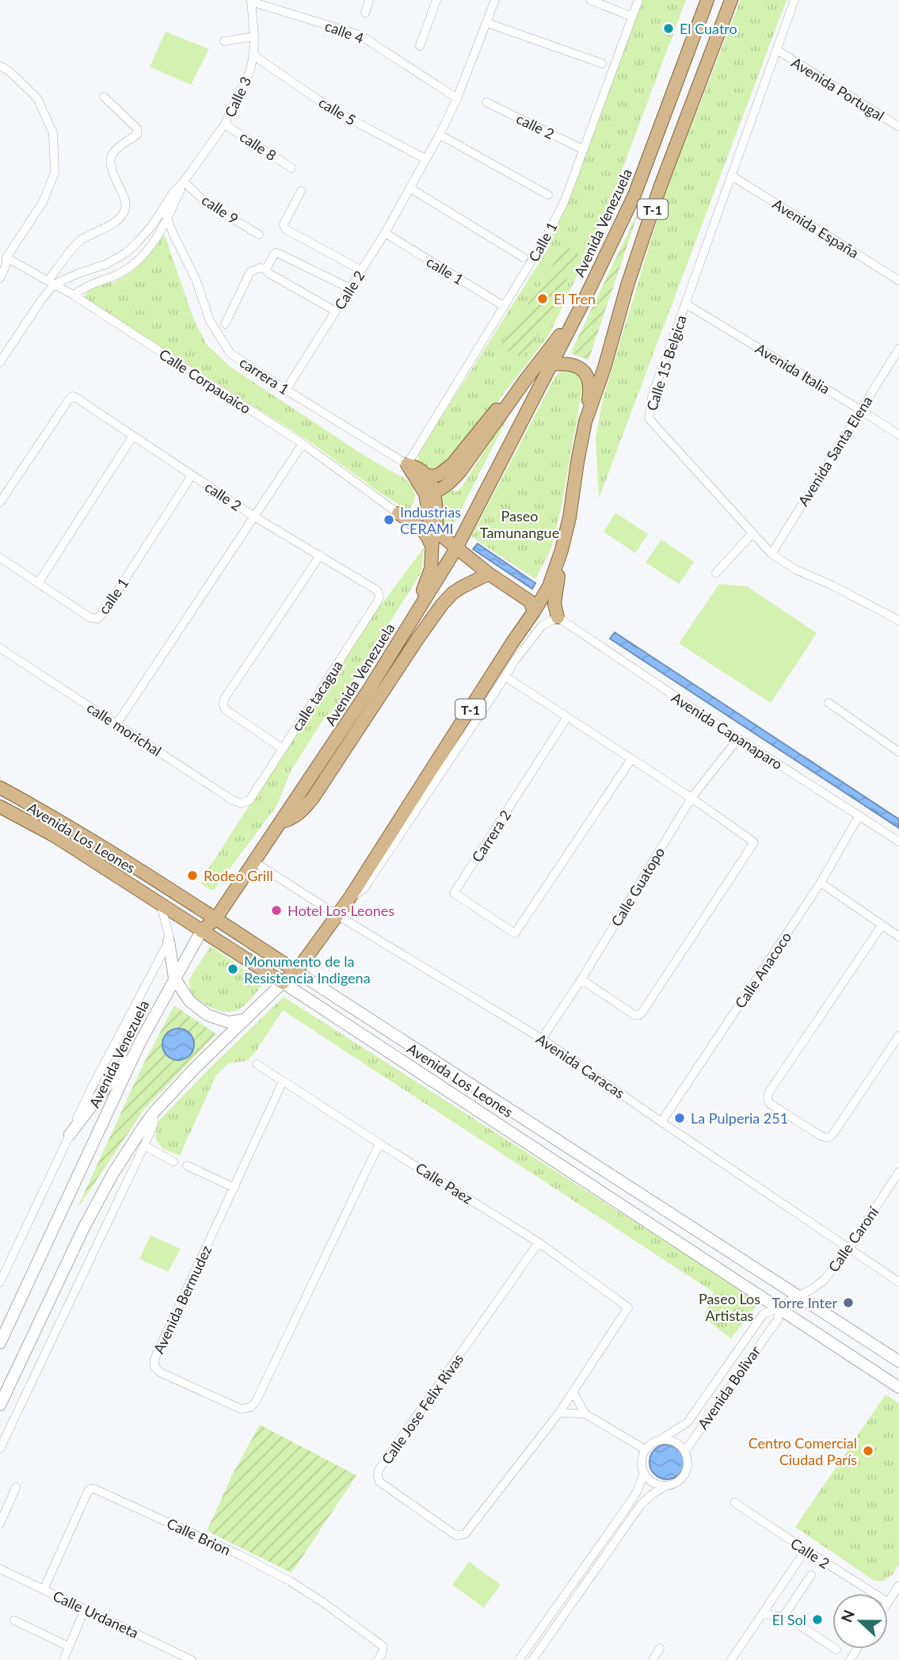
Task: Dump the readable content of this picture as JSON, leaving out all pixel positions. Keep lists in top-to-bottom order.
{
  "streets": {
    "main road": ["T-1", "Avenida Venezuela", "Avenida Los Leones"],
    "street": [
      "calle 4",
      "Avenida Portugal",
      "Calle 3",
      "calle 5",
      "calle 2",
      "calle 8",
      "calle 9",
      "Avenida España",
      "Calle 1",
      "calle 1",
      "Calle 2",
      "Calle 15 Belgica",
      "Avenida Italia",
      "carrera 1",
      "Calle Corpauaico",
      "Avenida Santa Elena",
      "calle tacagua",
      "calle morichal",
      "Avenida Capanaparo",
      "Carrera 2",
      "Calle Guatopo",
      "Calle Anacoco",
      "Avenida Caracas",
      "Calle Paez",
      "Calle Caroní",
      "Avenida Bermudez",
      "Avenida Bolivar",
      "Calle Jose Felix Rivas",
      "Calle Brion",
      "Calle Urdaneta"
    ]
  },
  "crossings": [
    ["calle 4", "Calle 3"],
    ["calle 4", "Calle 2"],
    ["Avenida Portugal", "Calle 15 Belgica"],
    ["Calle 3", "calle 5"],
    ["Calle 3", "calle 8"],
    ["Calle 3", "calle 9"],
    ["calle 5", "Calle 2"],
    ["calle 2", "Calle 1"],
    ["calle 2", "calle 1"],
    ["calle 2", "calle tacagua"],
    ["T-1", "Avenida Los Leones"],
    ["T-1", "Avenida Caracas"],
    ["Avenida Venezuela", "Avenida Los Leones"],
    ["Avenida Venezuela", "Avenida Caracas"],
    ["Avenida España", "Calle 15 Belgica"],
    ["Calle 1", "calle 1"],
    ["Calle 1", "carrera 1"],
    ["calle 1", "Calle 2"],
    ["Calle 2", "carrera 1"],
    ["Calle 15 Belgica", "Avenida Italia"],
    ["Calle 15 Belgica", "Avenida Santa Elena"],
    ["Avenida Italia", "Avenida Santa Elena"],
    ["calle tacagua", "calle morichal"],
    ["Avenida Capanaparo", "Calle Guatopo"],
    ["Avenida Capanaparo", "Calle Anacoco"],
    ["Avenida Los Leones", "Calle Caroní"],
    ["Avenida Los Leones", "Avenida Bolivar"],
    ["Calle Guatopo", "Avenida Caracas"],
    ["Calle Anacoco", "Avenida Caracas"],
    ["Avenida Caracas", "Calle Caroní"],
    ["Calle Paez", "Avenida Bermudez"],
    ["Calle Paez", "Calle Jose Felix Rivas"],
    ["Calle Caroní", "Avenida Bolivar"],
    ["Calle Brion", "Calle Urdaneta"]
  ],
  "parks": ["Paseo Tamunangue", "Paseo Los Artistas"],
  "places": [
    "El Cuatro",
    "El Tren",
    "Industrias CERAMI",
    "Rodeo Grill",
    "Hotel Los Leones",
    "Monumento de la Resistencia Indigena",
    "La Pulperia 251",
    "Torre Inter",
    "Centro Comercial Ciudad París",
    "El Sol"
  ],
  "north": "left"
}
